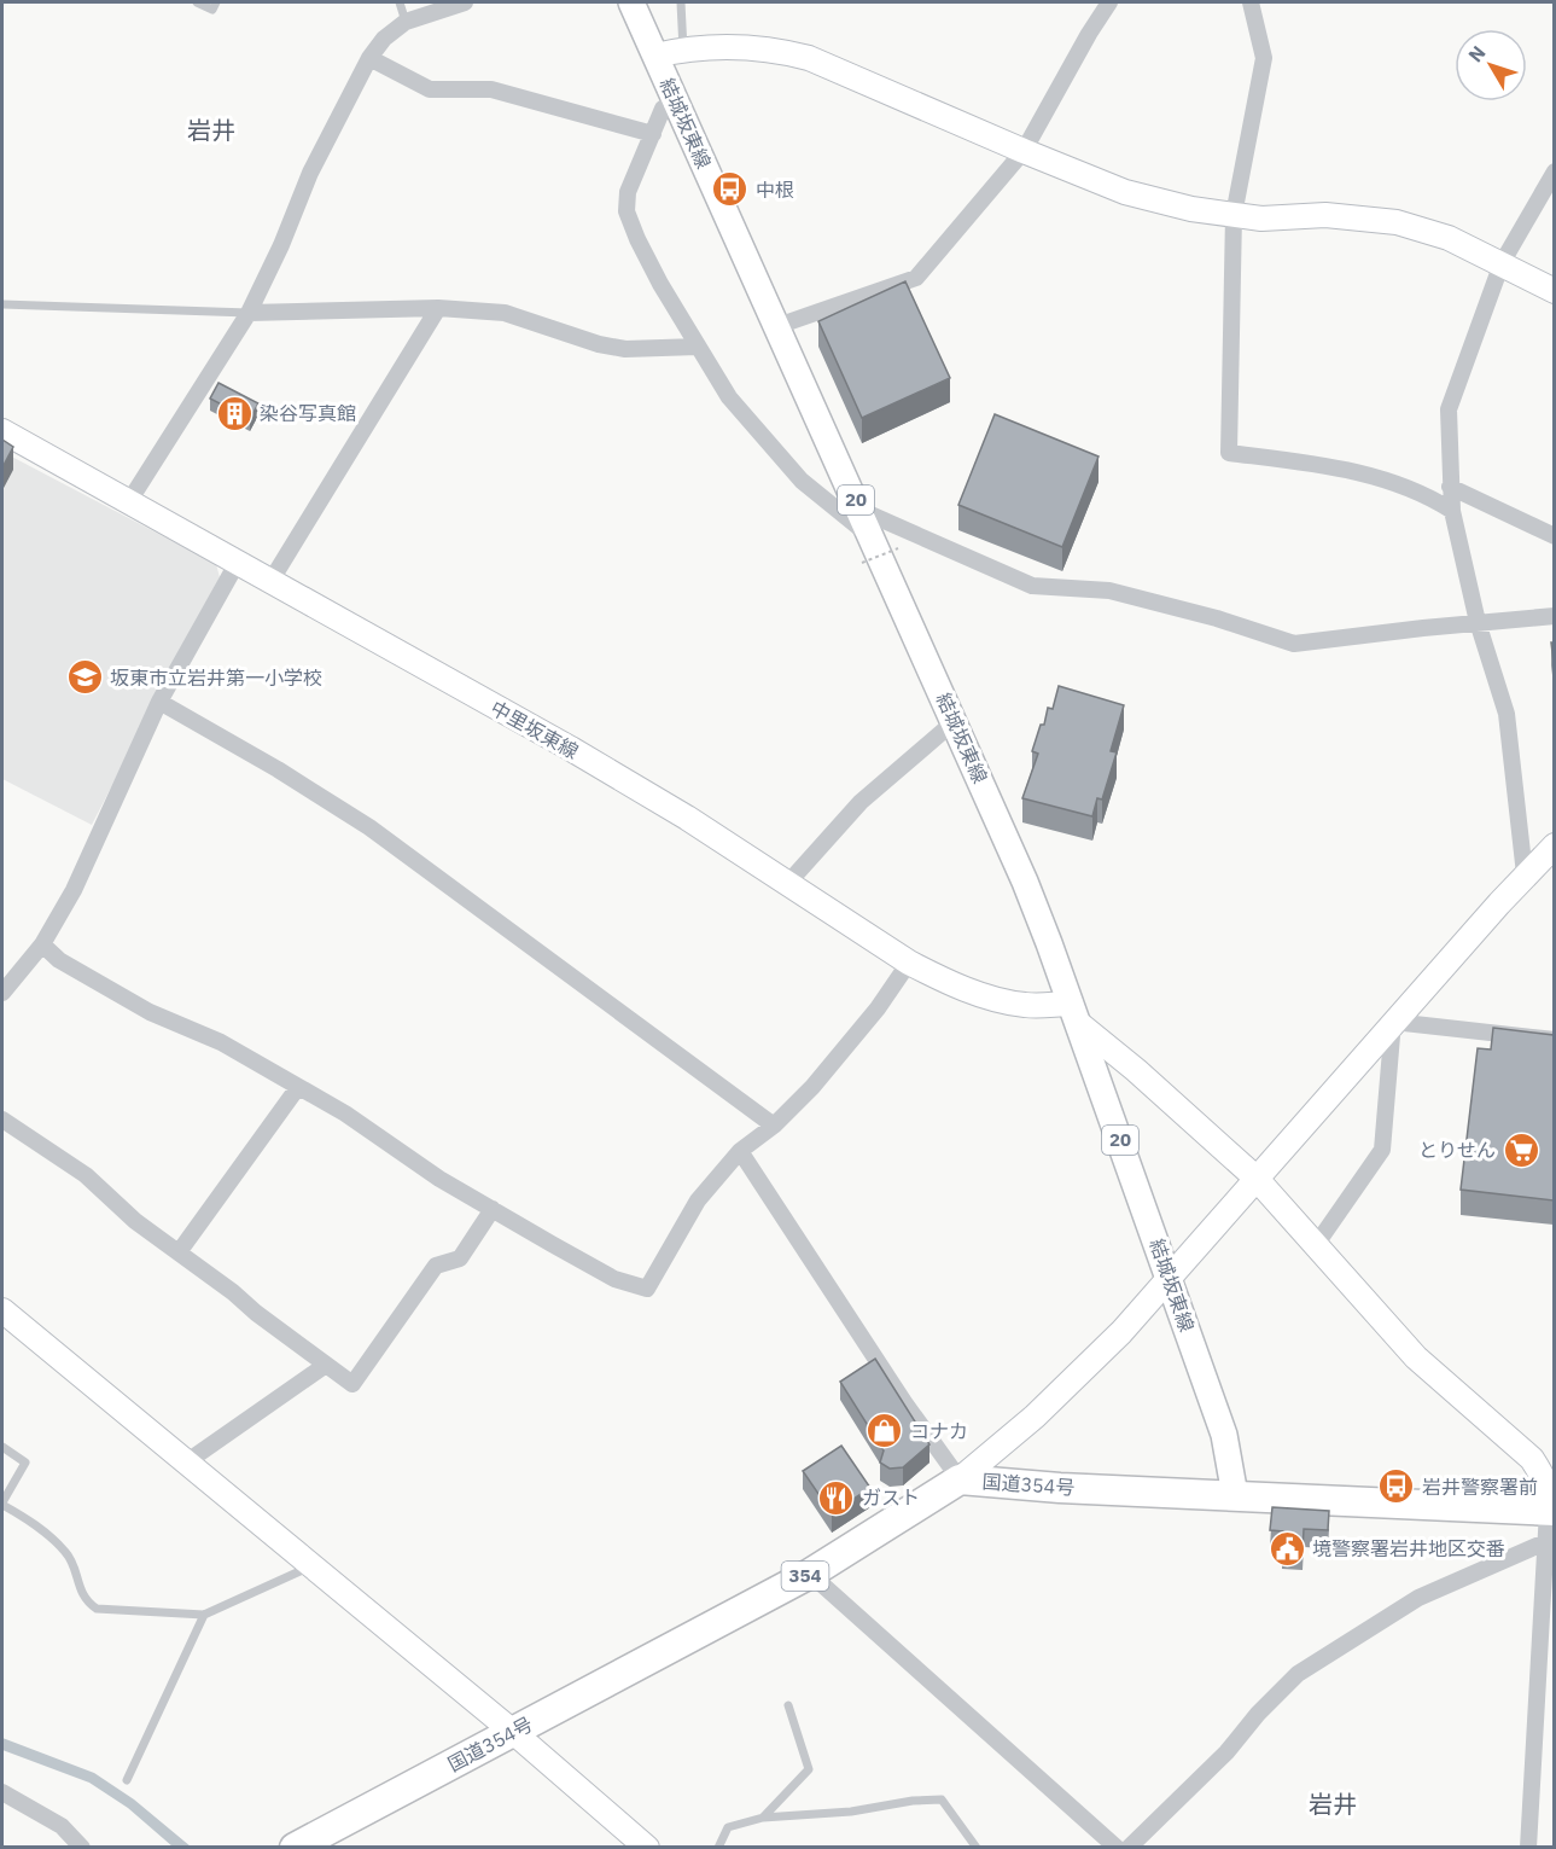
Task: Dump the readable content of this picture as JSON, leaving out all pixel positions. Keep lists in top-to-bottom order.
{
  "streets": {
    "highway": ["国道354号", "354"],
    "main road": ["結城坂東線", "20"],
    "street": ["中里坂東線"]
  },
  "crossings": [
    ["結城坂東線", "中里坂東線"],
    ["結城坂東線", "国道354号"]
  ],
  "districts": ["岩井", "岩井"],
  "places": {
    "bus stop": ["中根", "岩井警察署前"],
    "building": ["染谷写真館"],
    "school or university": ["坂東市立岩井第一小学校"],
    "supermarket": ["とりせん"],
    "shop": ["コナカ"],
    "restaurant": ["ガスト"],
    "public building": ["境警察署岩井地区交番"]
  },
  "north": "top left"
}
